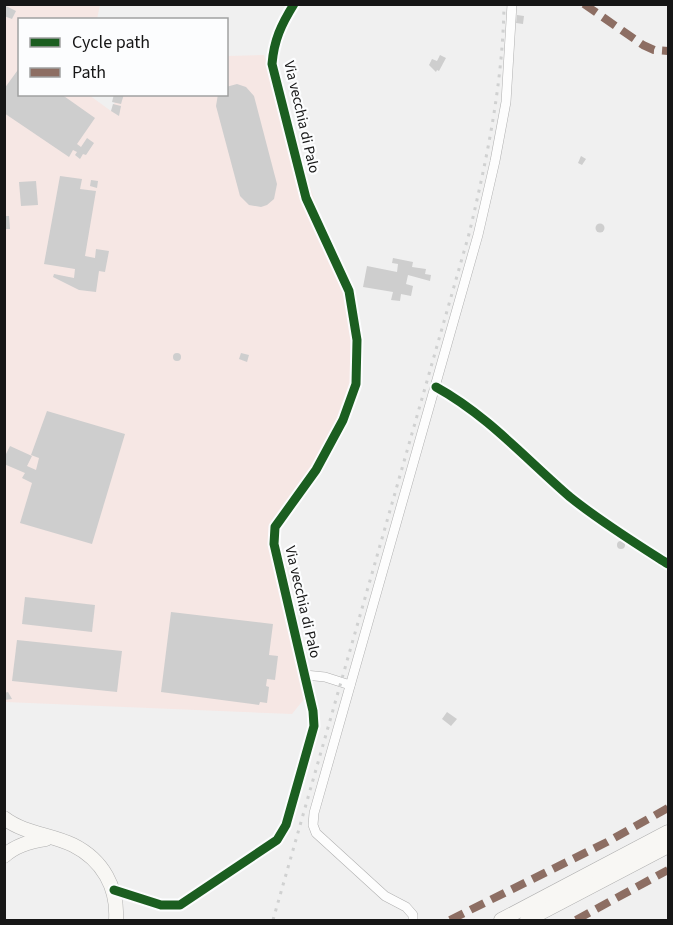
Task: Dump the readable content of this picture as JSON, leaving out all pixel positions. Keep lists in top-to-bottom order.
{
  "streets": {
    "street": ["Via vecchia di Palo"]
  },
  "legend": ["Cycle path", "Path"]
}
